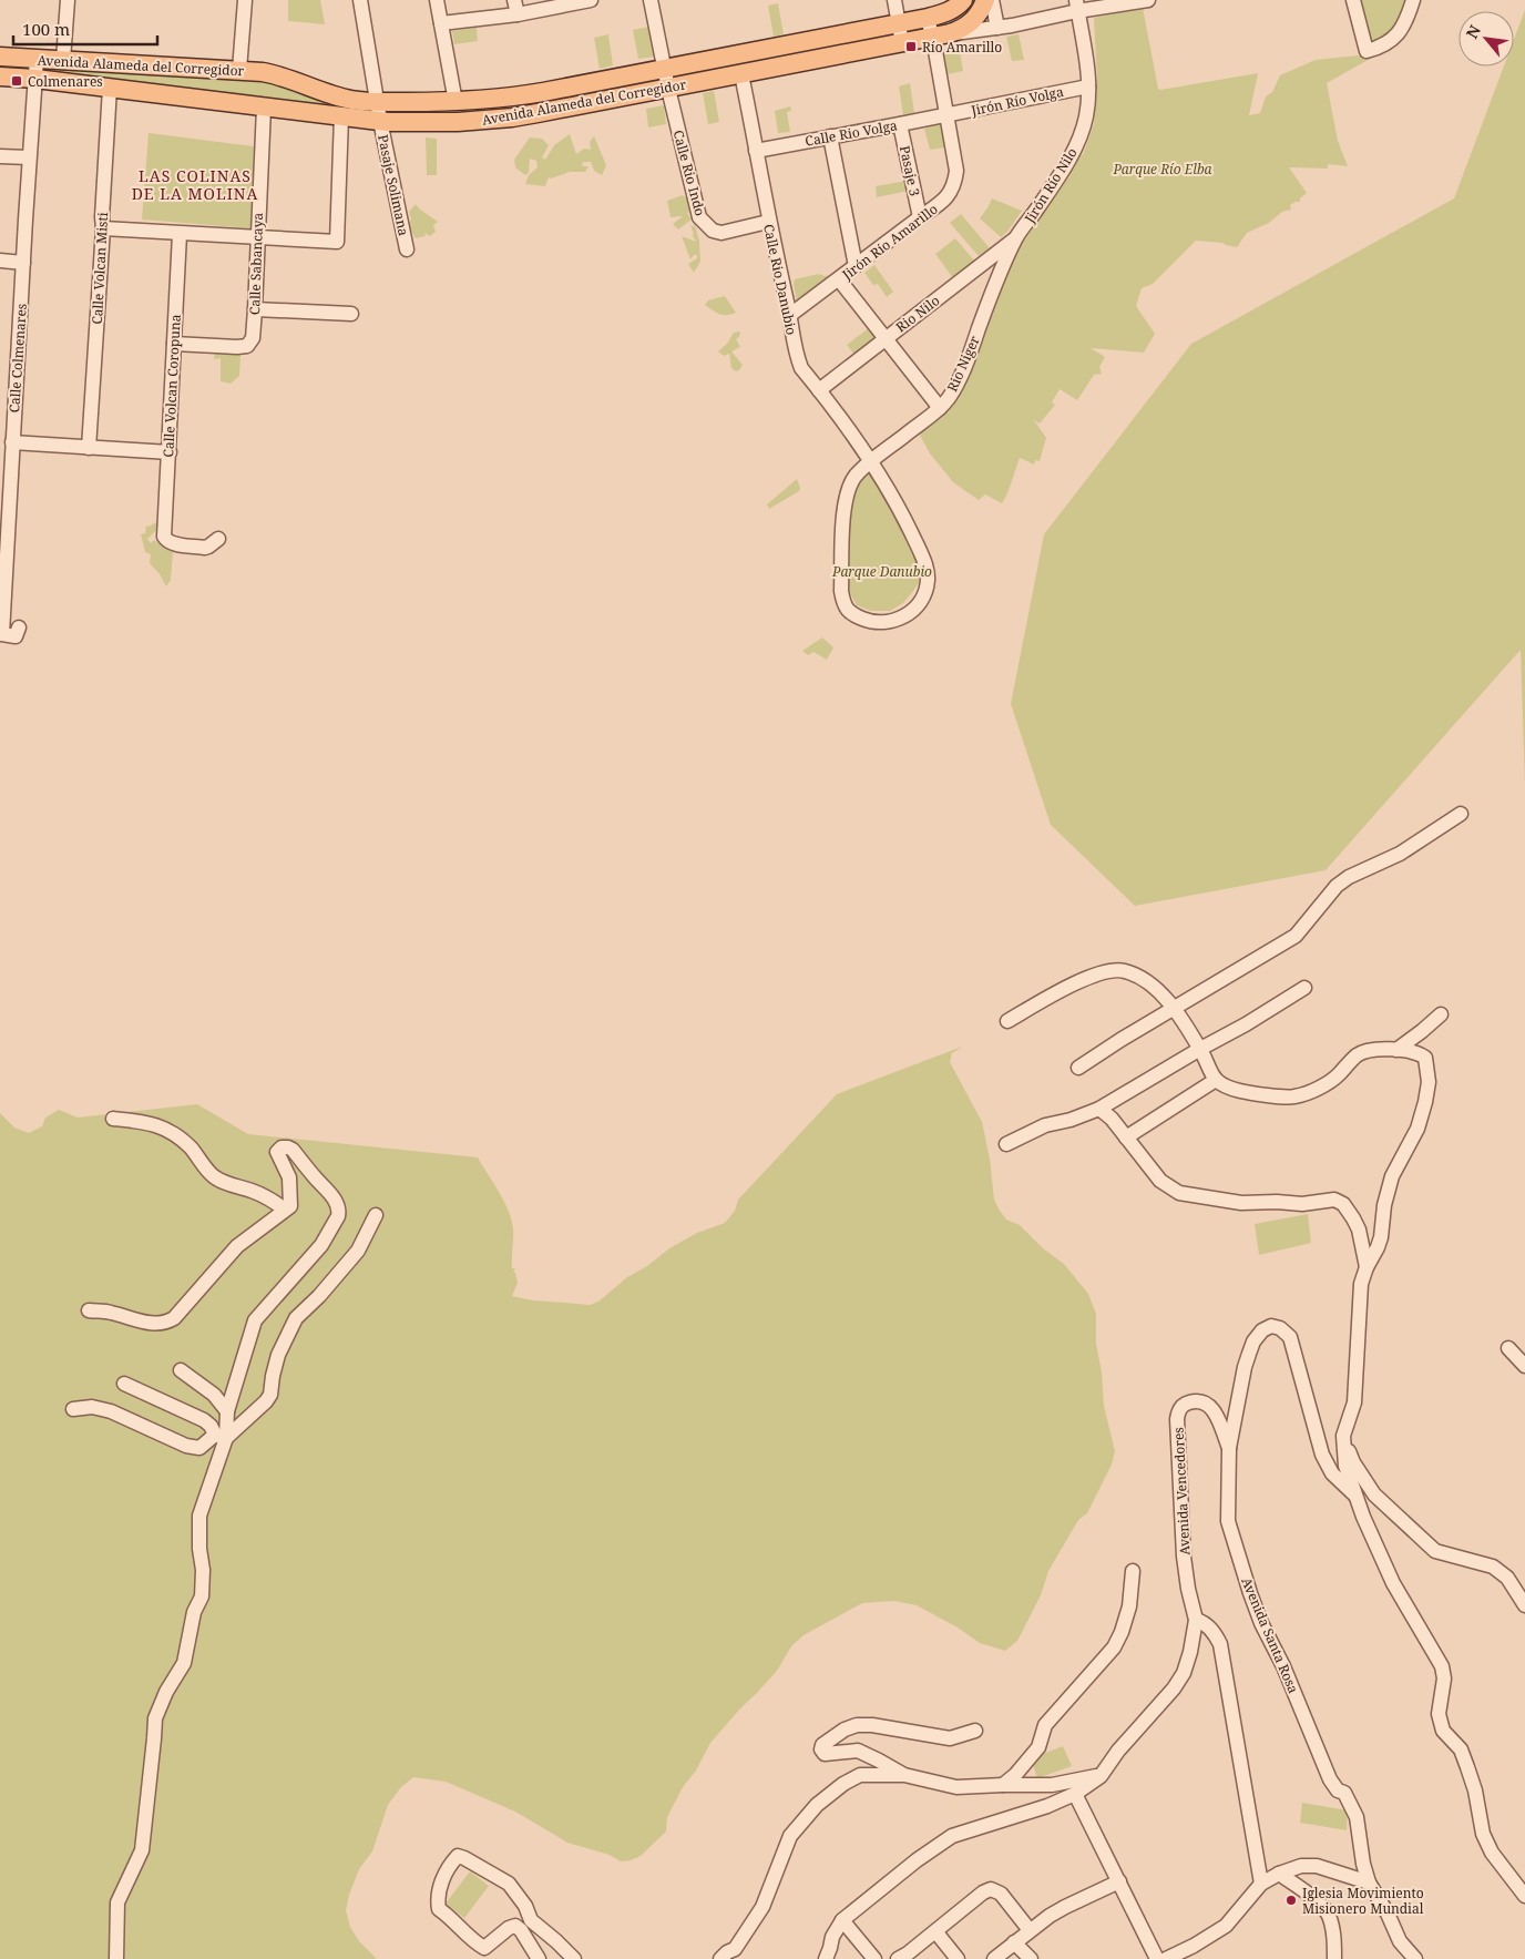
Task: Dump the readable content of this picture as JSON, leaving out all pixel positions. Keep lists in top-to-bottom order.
{
  "streets": {
    "main road": ["Avenida Alameda del Corregidor"],
    "street": [
      "Jirón Río Volga",
      "Calle Rio Volga",
      "Pasaje 3",
      "Calle Rio Indo",
      "Pasaje Solimana",
      "Jirón Río Nilo",
      "Jirón Río Amarillo",
      "Calle Sabancaya",
      "Calle Volcan Misti",
      "Calle Rio Danubio",
      "Rio Nilo",
      "Calle Colmenares",
      "Rio Niger",
      "Calle Volcan Coropuna",
      "Avenida Vencedores",
      "Avenida Santa Rosa"
    ]
  },
  "crossings": [
    ["Avenida Alameda del Corregidor", "Calle Rio Indo"],
    ["Avenida Alameda del Corregidor", "Pasaje Solimana"],
    ["Avenida Alameda del Corregidor", "Jirón Río Amarillo"],
    ["Avenida Alameda del Corregidor", "Calle Sabancaya"],
    ["Avenida Alameda del Corregidor", "Calle Volcan Misti"],
    ["Avenida Alameda del Corregidor", "Calle Rio Danubio"],
    ["Avenida Alameda del Corregidor", "Calle Colmenares"],
    ["Jirón Río Volga", "Calle Rio Volga"],
    ["Jirón Río Volga", "Jirón Río Nilo"],
    ["Jirón Río Volga", "Jirón Río Amarillo"],
    ["Calle Rio Volga", "Pasaje 3"],
    ["Calle Rio Volga", "Jirón Río Amarillo"],
    ["Calle Rio Volga", "Calle Rio Danubio"],
    ["Pasaje 3", "Jirón Río Amarillo"],
    ["Calle Rio Indo", "Calle Rio Danubio"],
    ["Jirón Río Nilo", "Rio Nilo"],
    ["Jirón Río Nilo", "Rio Niger"],
    ["Jirón Río Amarillo", "Calle Rio Danubio"],
    ["Calle Sabancaya", "Calle Volcan Coropuna"],
    ["Calle Rio Danubio", "Rio Nilo"],
    ["Calle Rio Danubio", "Rio Niger"],
    ["Rio Nilo", "Rio Niger"],
    ["Avenida Vencedores", "Avenida Santa Rosa"]
  ],
  "districts": ["LAS COLINAS DE LA MOLINA"],
  "parks": ["Parque Río Elba", "Parque Danubio"],
  "places": {
    "transit": ["Río Amarillo", "Colmenares"],
    "other": ["Iglesia Movimiento Misionero Mundial"]
  },
  "scale_bar": "100 m",
  "north": "top left"
}
